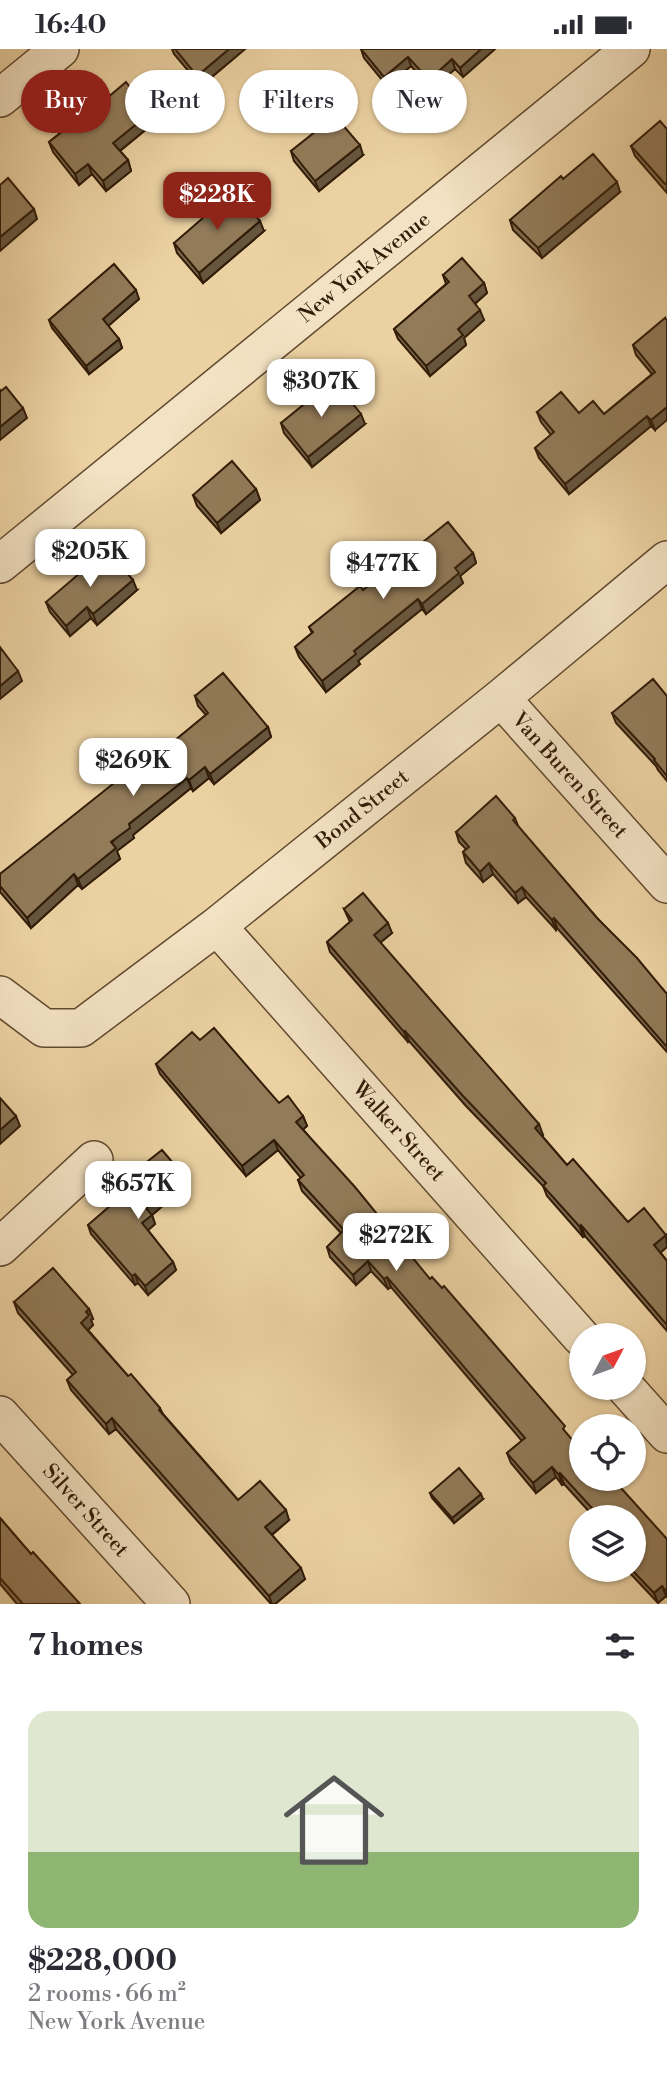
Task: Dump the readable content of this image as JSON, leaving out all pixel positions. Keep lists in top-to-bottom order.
{
  "streets": {
    "street": [
      "New York Avenue",
      "Van Buren Street",
      "Bond Street",
      "Walker Street",
      "Silver Street"
    ]
  },
  "crossings": [
    ["Van Buren Street", "Bond Street"],
    ["Bond Street", "Walker Street"]
  ],
  "north": "top right",
  "page": {
    "status": "16:40",
    "chip": [
      "Buy",
      "Rent",
      "Filters",
      "New"
    ],
    "price": [
      "$228K",
      "$307K",
      "$205K",
      "$477K",
      "$269K",
      "$657K",
      "$272K"
    ],
    "heading": "7 homes",
    "list": [
      {
        "name": "$228,000",
        "note": "2 rooms · 66 m² · New York Avenue"
      }
    ]
  }
}
